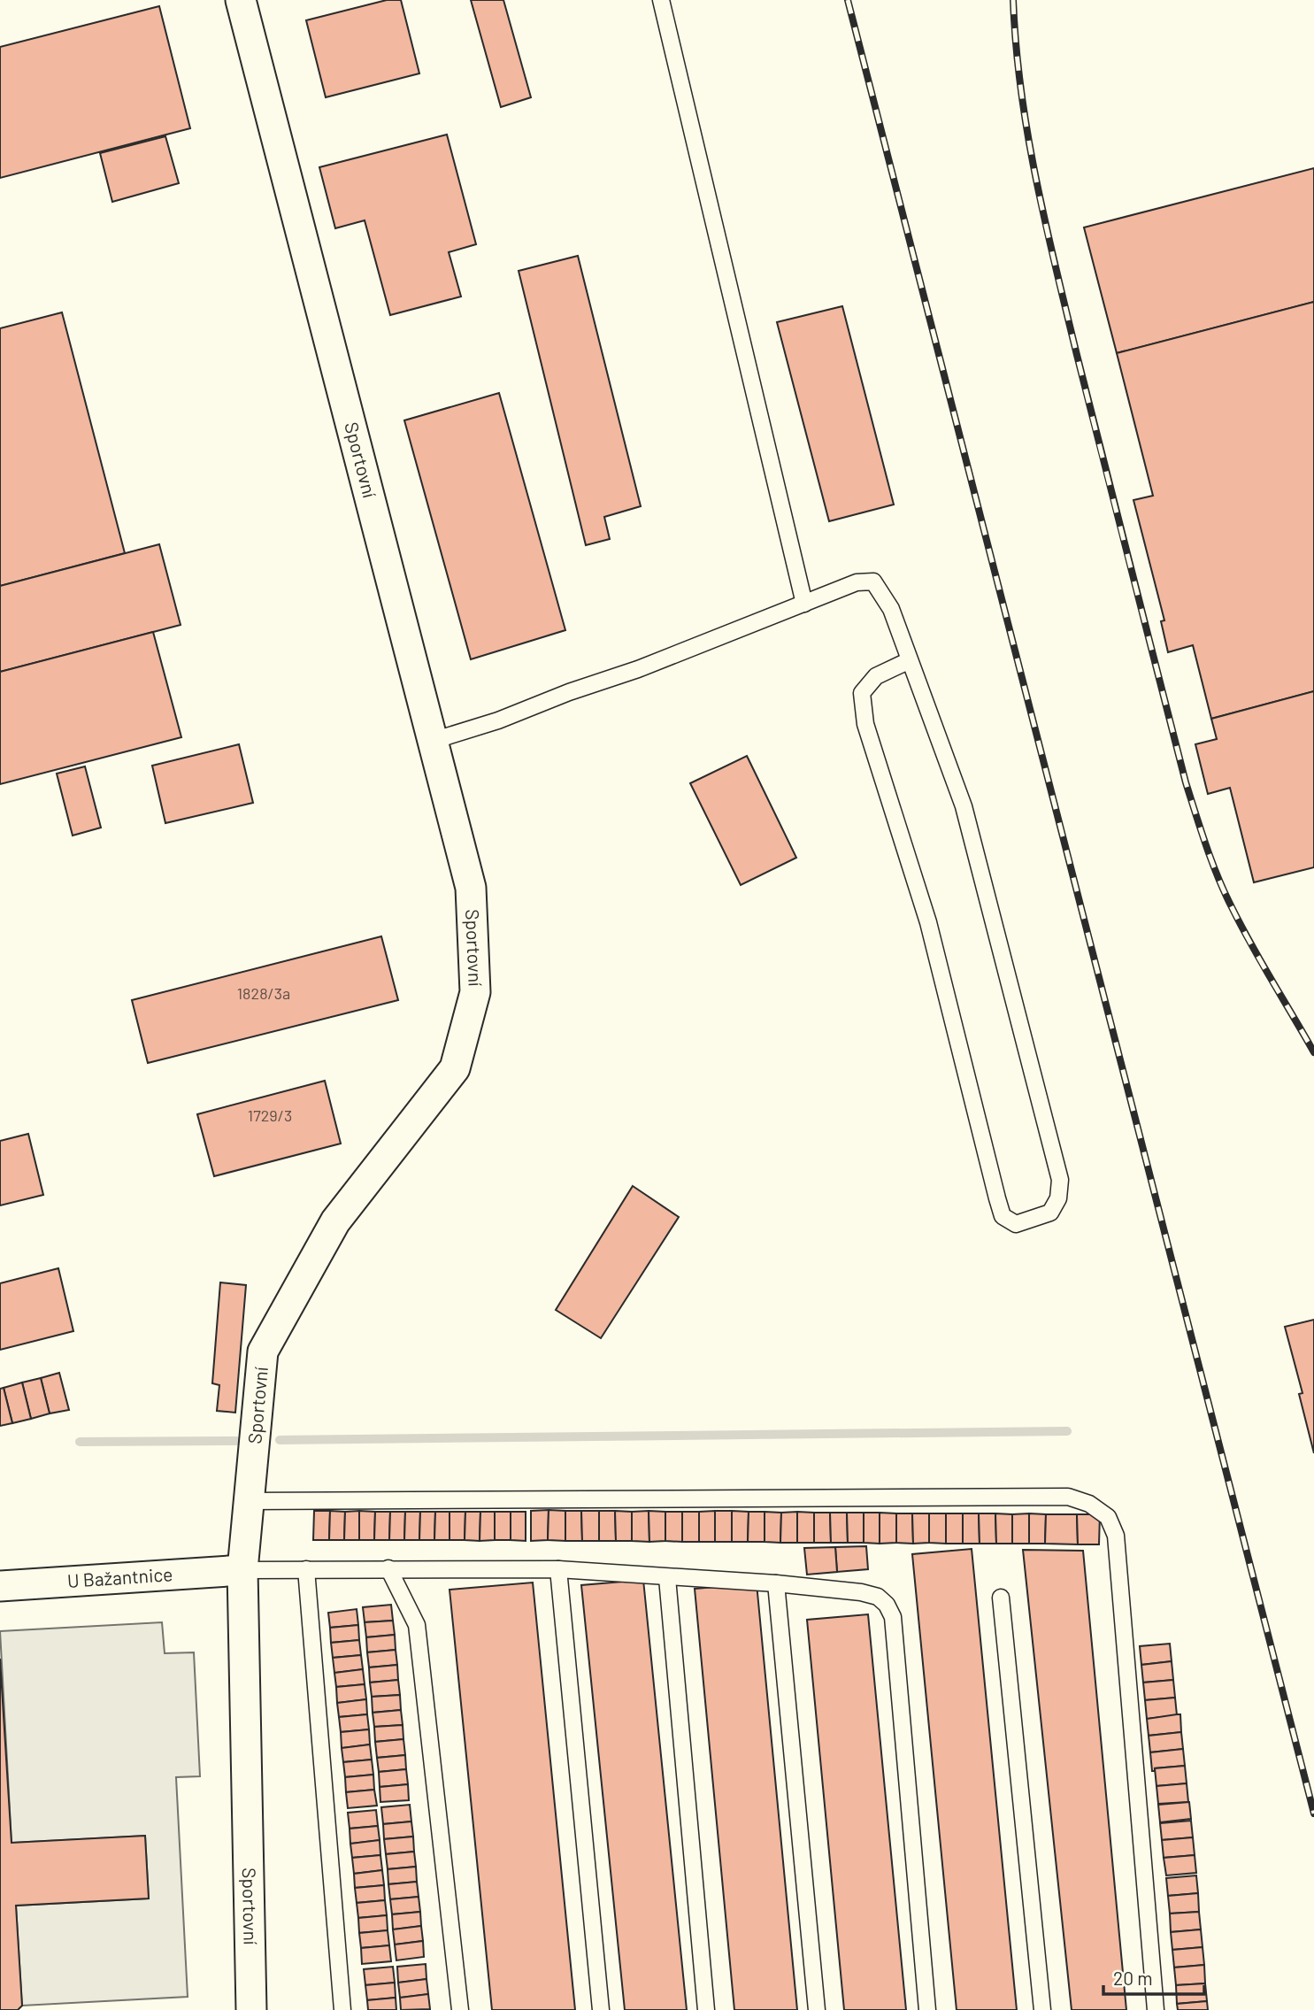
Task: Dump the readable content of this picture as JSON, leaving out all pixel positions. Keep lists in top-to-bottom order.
{
  "streets": {
    "street": ["Sportovní", "U Bažantnice"]
  },
  "crossings": [
    ["Sportovní", "U Bažantnice"]
  ],
  "house_numbers": ["1828/3a", "1729/3"],
  "scale_bar": "20 m"
}
